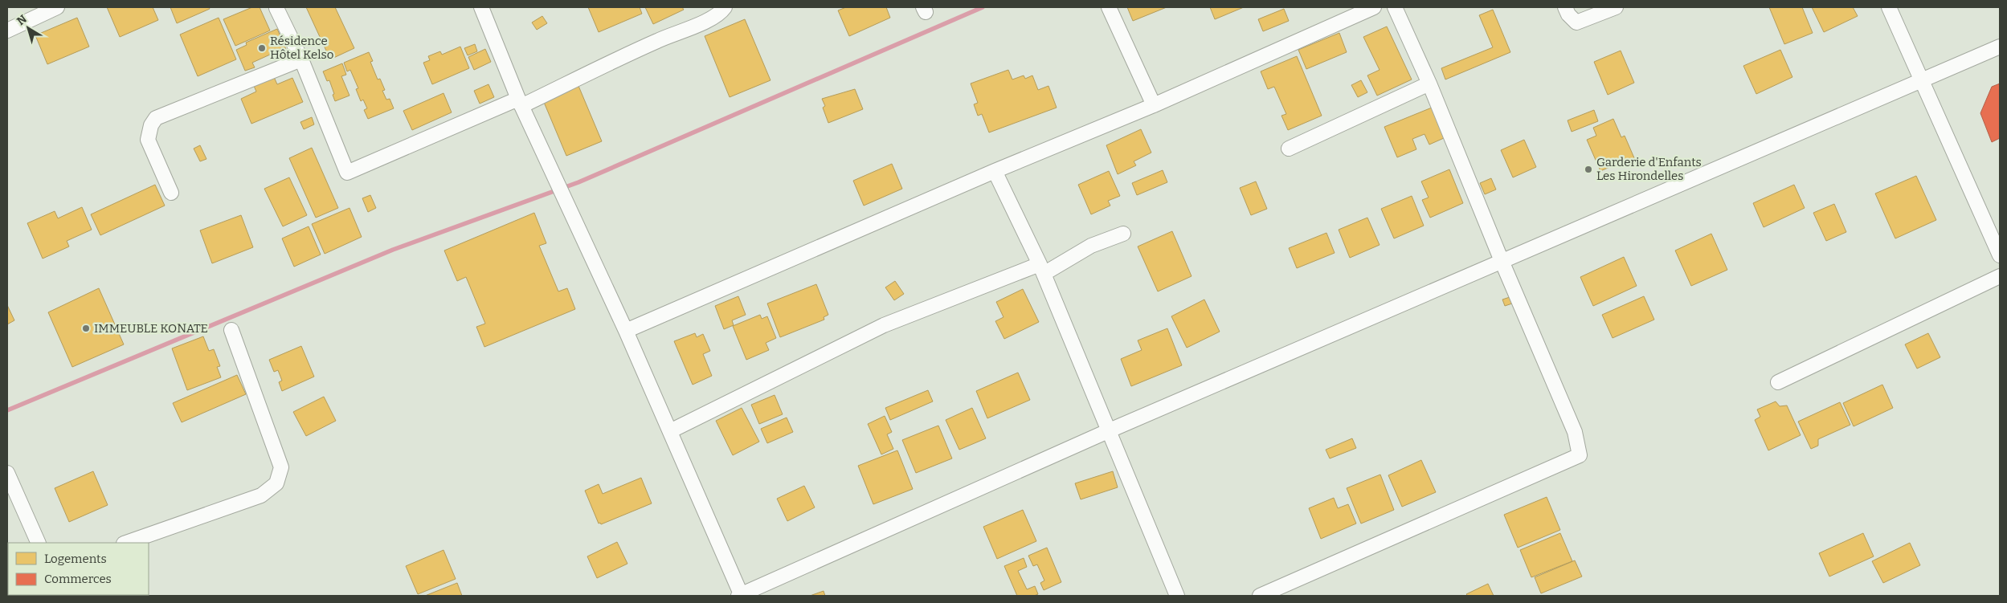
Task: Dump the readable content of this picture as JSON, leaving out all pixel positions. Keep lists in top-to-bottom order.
{
  "places": ["Résidence Hôtel Kelso", "Garderie d'Enfants Les Hirondelles", "IMMEUBLE KONATE"],
  "legend": ["Logements", "Commerces"],
  "north": "top left"
}
